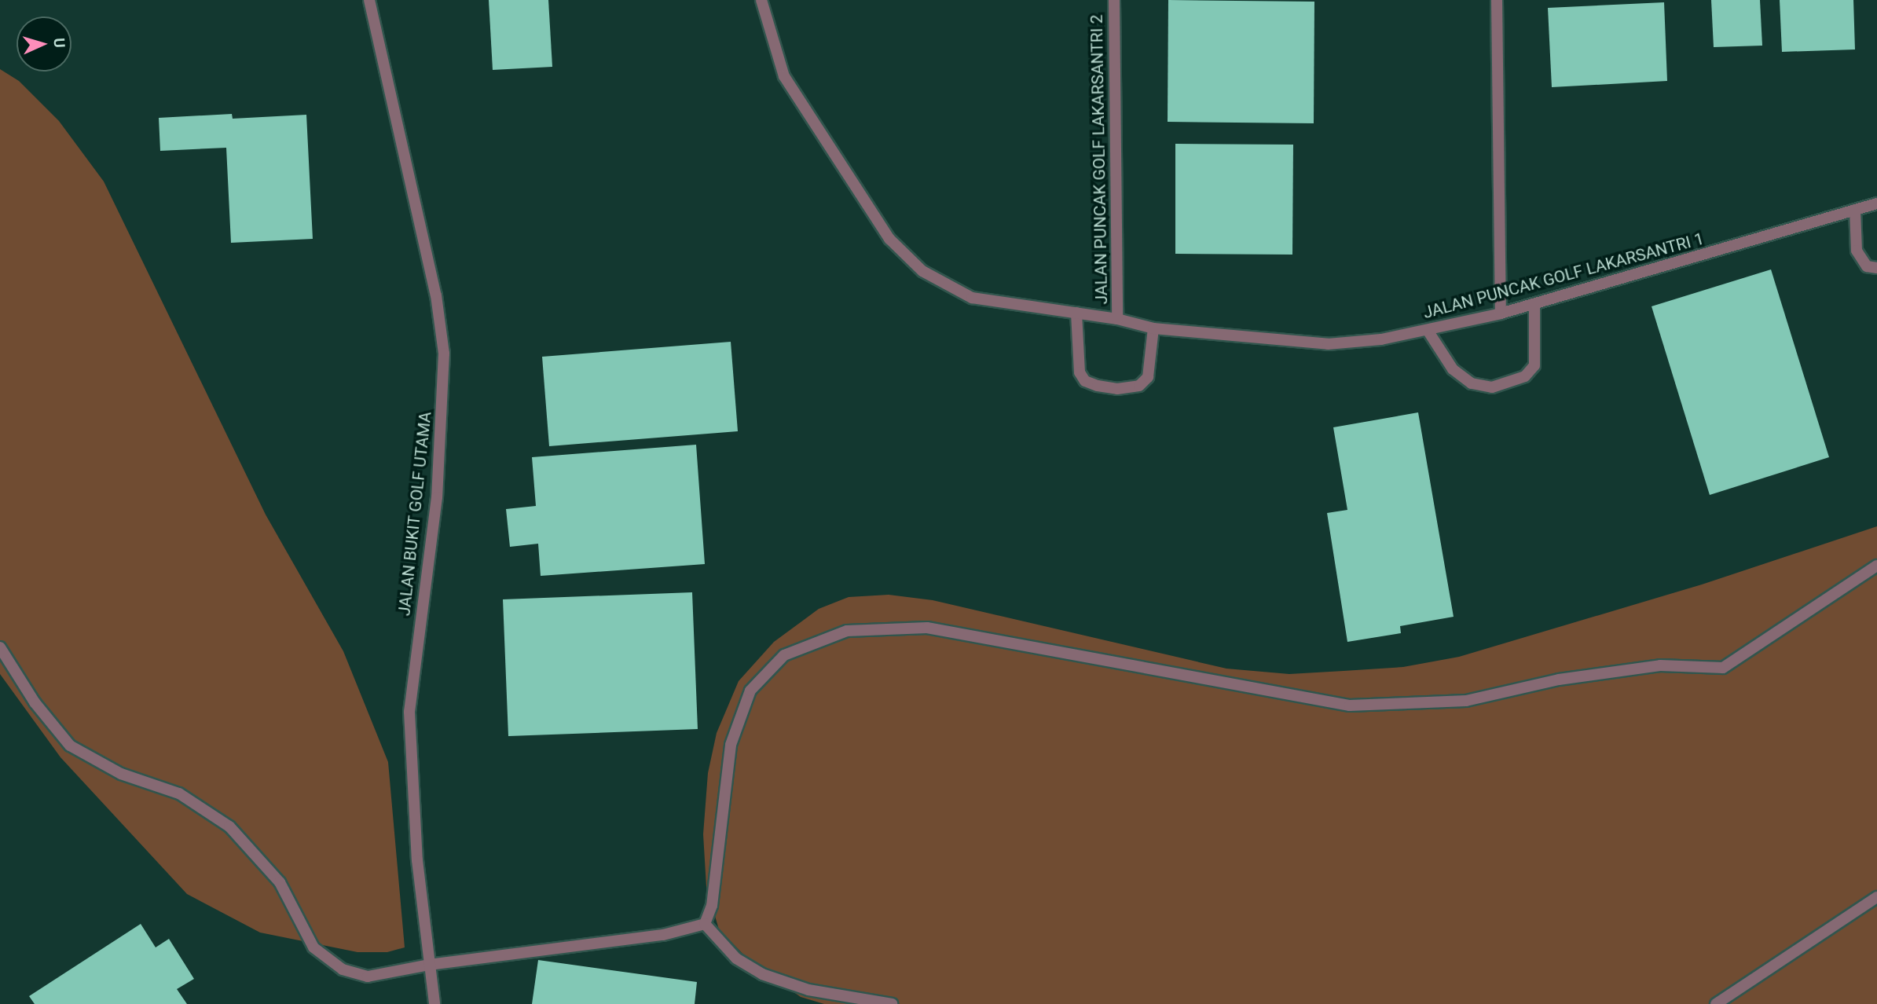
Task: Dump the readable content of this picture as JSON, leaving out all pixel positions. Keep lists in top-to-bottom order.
{
  "streets": {
    "street": ["JALAN PUNCAK GOLF LAKARSANTRI 2", "JALAN PUNCAK GOLF LAKARSANTRI 1", "JALAN BUKIT GOLF UTAMA"]
  },
  "crossings": [
    ["JALAN PUNCAK GOLF LAKARSANTRI 2", "JALAN PUNCAK GOLF LAKARSANTRI 1"]
  ],
  "north": "right"
}
